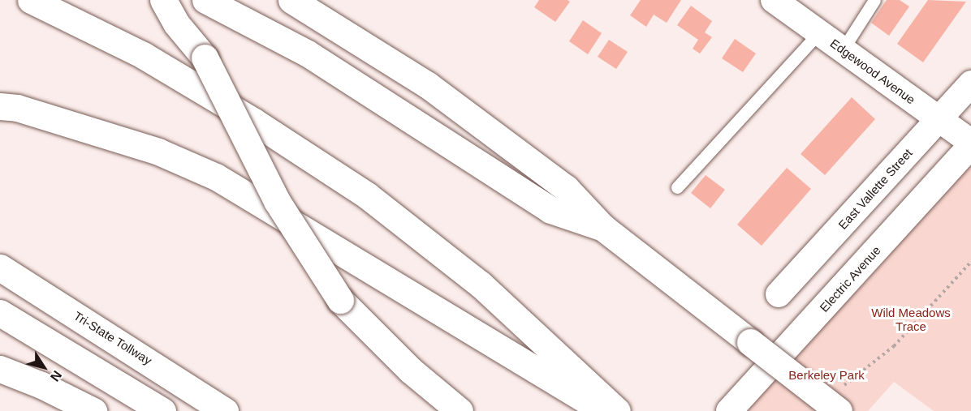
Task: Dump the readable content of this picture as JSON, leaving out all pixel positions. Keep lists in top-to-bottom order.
{
  "streets": {
    "highway": ["Tri-State Tollway"],
    "street": ["Edgewood Avenue", "East Vallette Street", "Electric Avenue"]
  },
  "crossings": [
    ["Edgewood Avenue", "East Vallette Street"]
  ],
  "parks": ["Wild Meadows Trace", "Berkeley Park"],
  "north": "bottom right"
}
